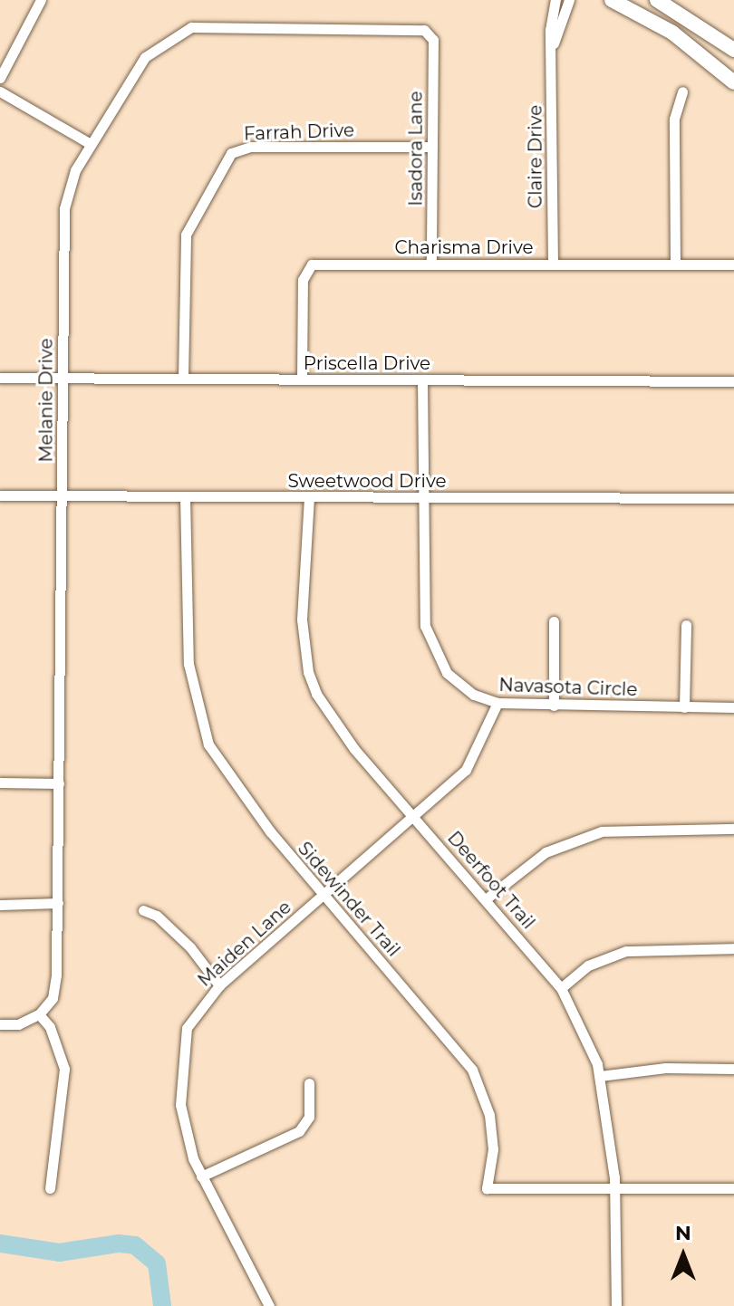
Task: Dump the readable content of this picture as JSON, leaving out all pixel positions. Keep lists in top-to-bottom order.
{
  "streets": {
    "street": [
      "Farrah Drive",
      "Isadora Lane",
      "Claire Drive",
      "Charisma Drive",
      "Priscella Drive",
      "Melanie Drive",
      "Sweetwood Drive",
      "Navasota Circle",
      "Deerfoot Trail",
      "Sidewinder Trail",
      "Maiden Lane"
    ]
  },
  "crossings": [
    ["Farrah Drive", "Isadora Lane"],
    ["Farrah Drive", "Priscella Drive"],
    ["Isadora Lane", "Charisma Drive"],
    ["Isadora Lane", "Melanie Drive"],
    ["Claire Drive", "Charisma Drive"],
    ["Charisma Drive", "Priscella Drive"],
    ["Priscella Drive", "Melanie Drive"],
    ["Priscella Drive", "Navasota Circle"],
    ["Melanie Drive", "Sweetwood Drive"],
    ["Sweetwood Drive", "Navasota Circle"],
    ["Sweetwood Drive", "Deerfoot Trail"],
    ["Sweetwood Drive", "Sidewinder Trail"],
    ["Navasota Circle", "Maiden Lane"],
    ["Deerfoot Trail", "Sidewinder Trail"],
    ["Deerfoot Trail", "Maiden Lane"],
    ["Sidewinder Trail", "Maiden Lane"]
  ],
  "north": "top"
}
